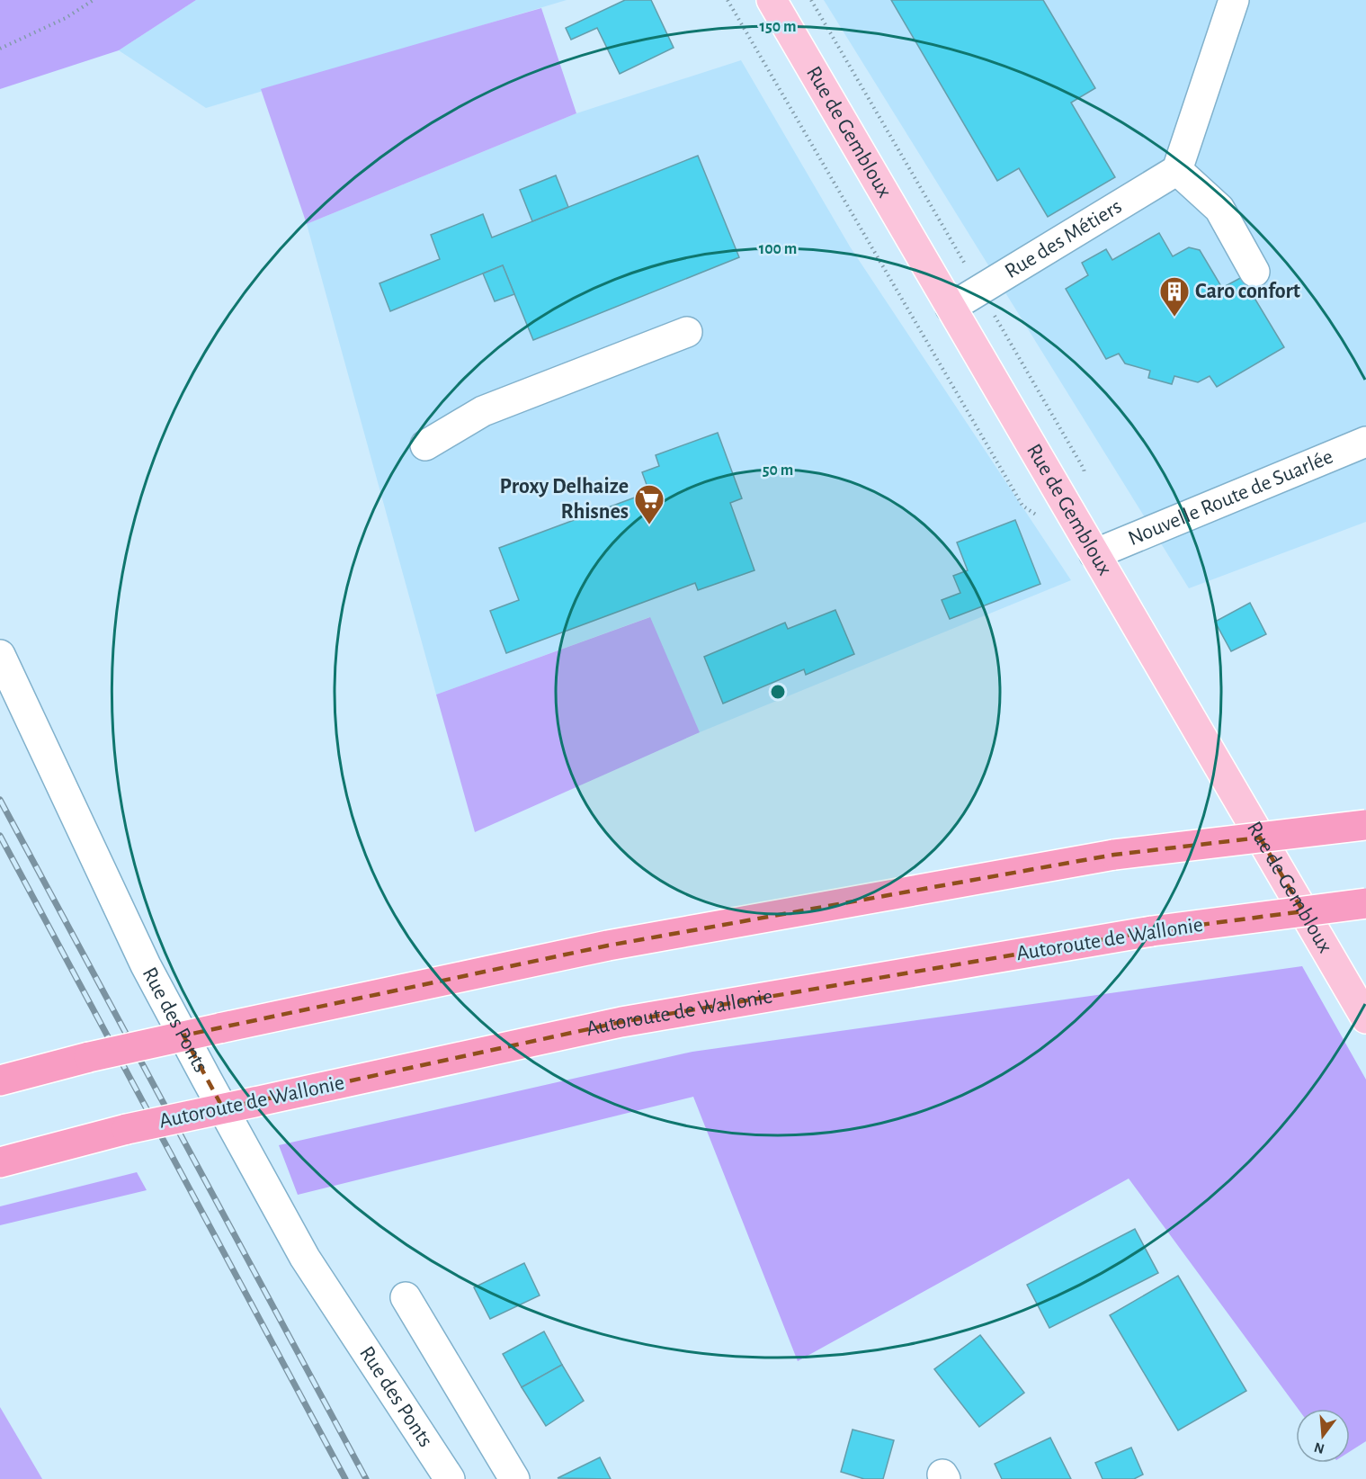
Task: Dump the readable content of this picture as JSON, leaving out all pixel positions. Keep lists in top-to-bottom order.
{
  "streets": {
    "highway": ["Autoroute de Wallonie"],
    "main road": ["Rue de Gembloux"],
    "street": ["Rue des Métiers", "Nouvelle Route de Suarlée", "Rue des Ponts"]
  },
  "crossings": [
    ["Rue de Gembloux", "Rue des Métiers"],
    ["Rue de Gembloux", "Nouvelle Route de Suarlée"]
  ],
  "places": {
    "building": ["Caro confort"],
    "supermarket": ["Proxy Delhaize Rhisnes"]
  },
  "north": "bottom",
  "rings": ["150 m", "100 m", "50 m"]
}
